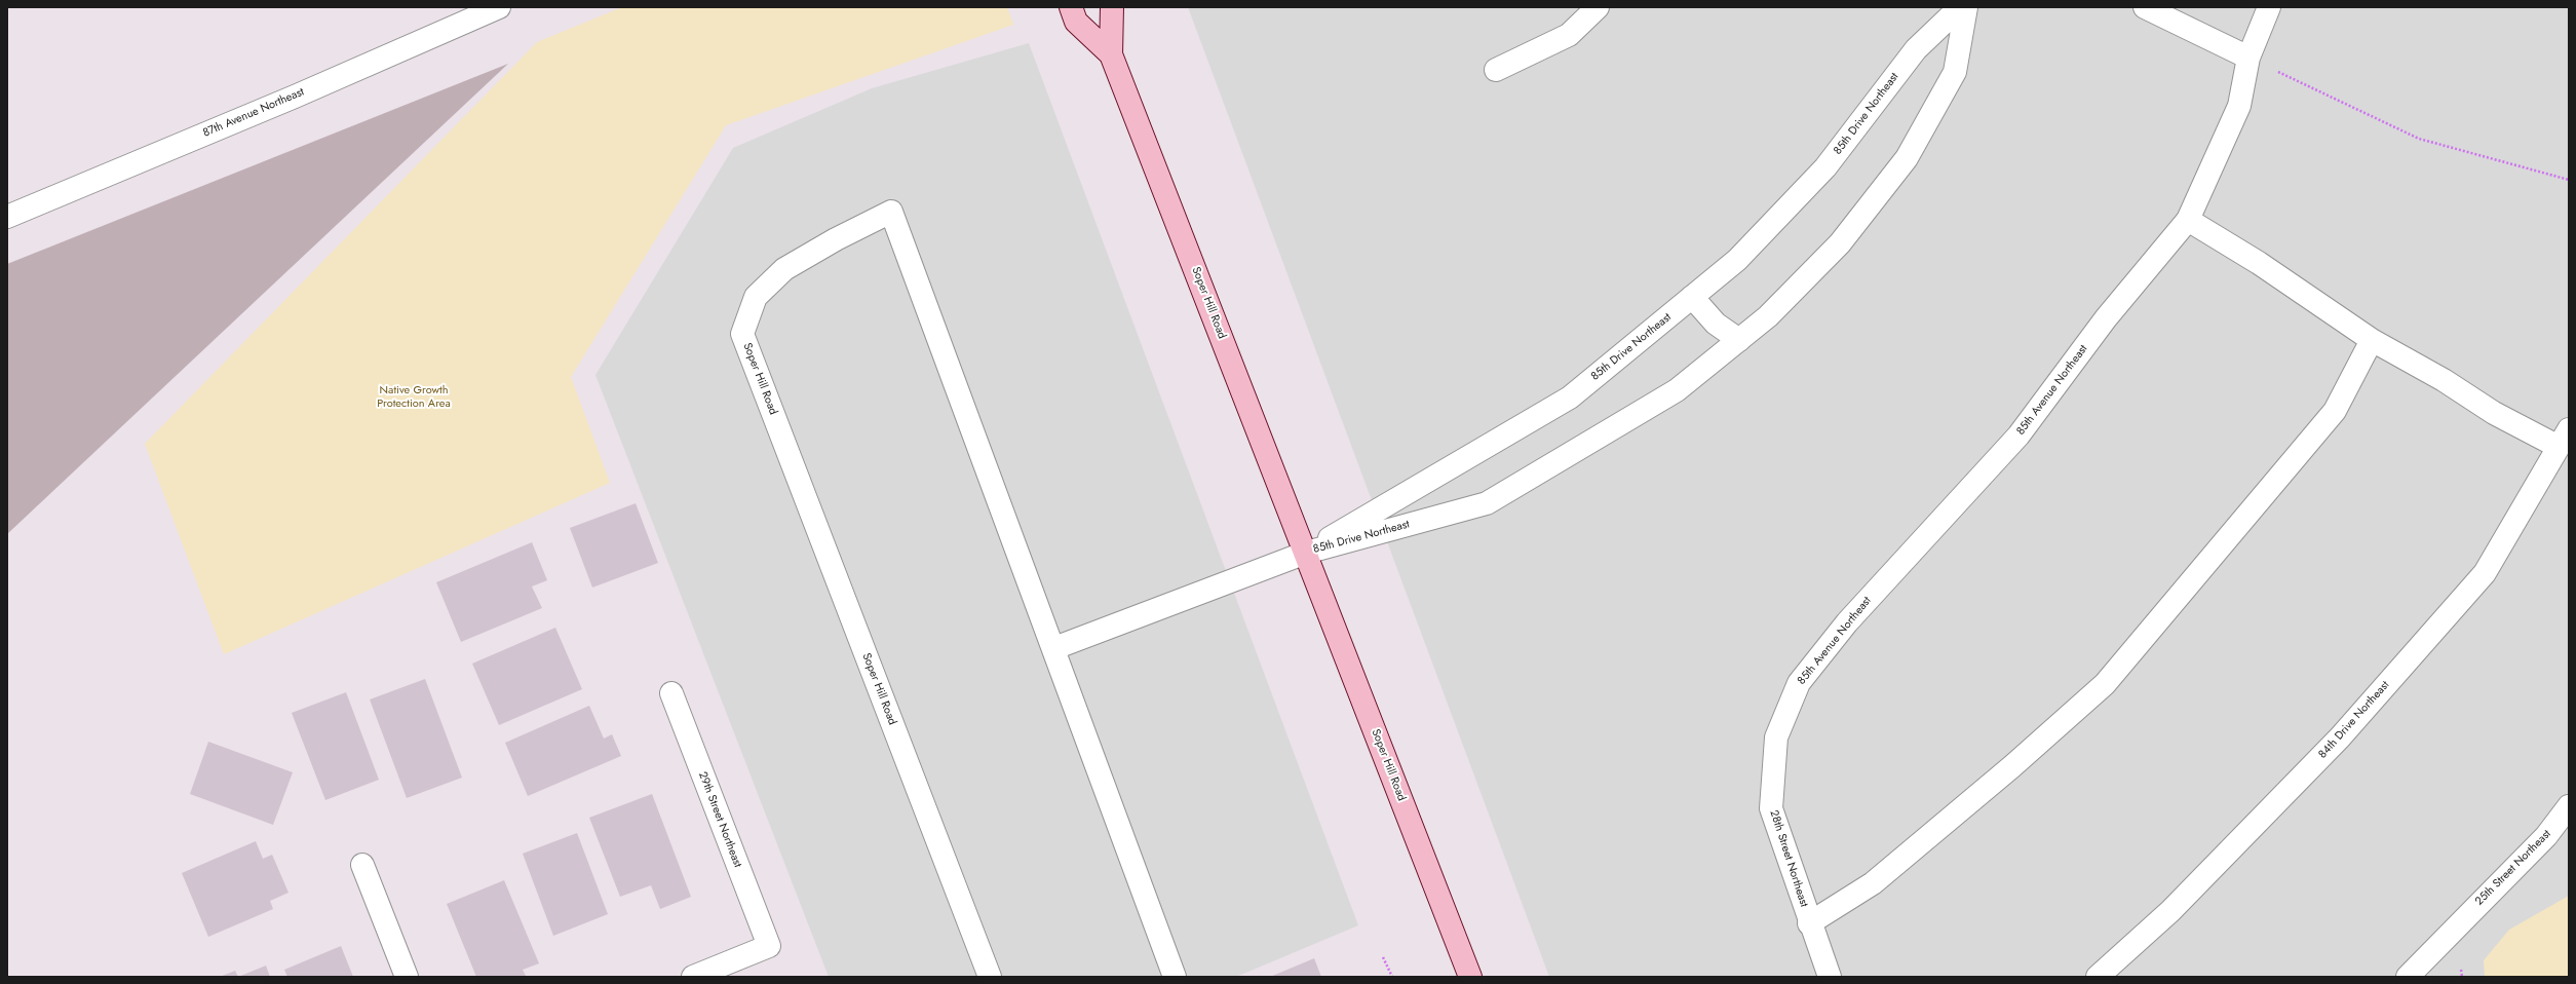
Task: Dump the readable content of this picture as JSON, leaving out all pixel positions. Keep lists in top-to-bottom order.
{
  "streets": {
    "street": [
      "87th Avenue Northeast",
      "85th Drive Northeast",
      "Soper Hill Road",
      "85th Avenue Northeast",
      "84th Drive Northeast",
      "29th Street Northeast",
      "28th Street Northeast",
      "25th Street Northeast"
    ]
  },
  "crossings": [
    ["85th Drive Northeast", "Soper Hill Road"],
    ["85th Avenue Northeast", "28th Street Northeast"]
  ],
  "parks": ["Native Growth Protection Area"]
}
